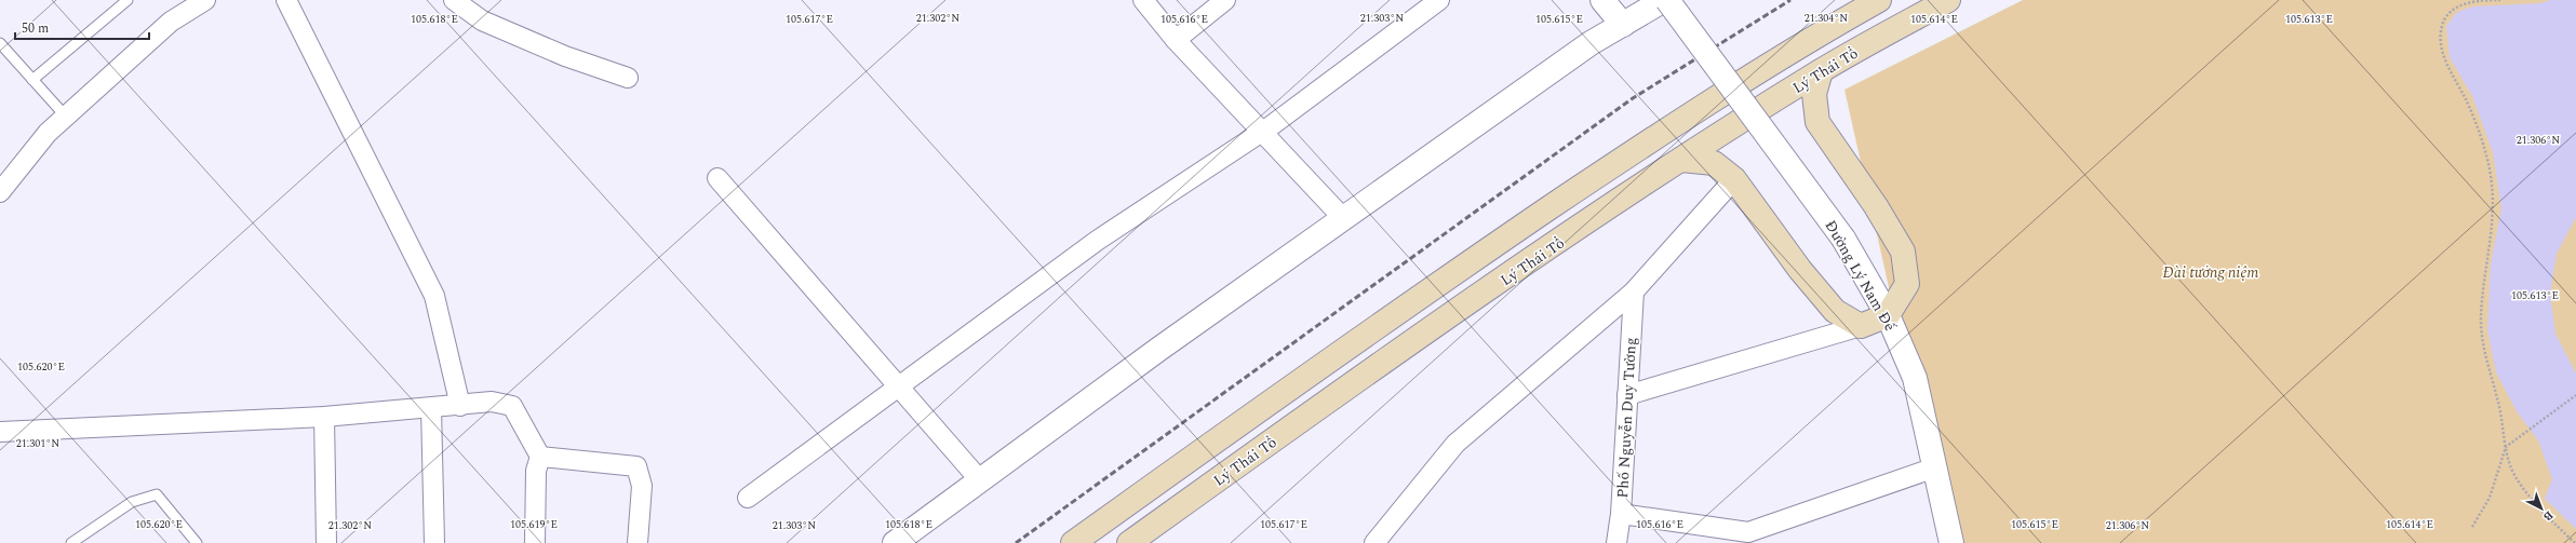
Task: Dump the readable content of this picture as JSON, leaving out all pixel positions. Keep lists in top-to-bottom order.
{
  "streets": {
    "main road": ["Lý Thái Tổ"],
    "street": ["Đường Lý Nam Đế", "Phố Nguyễn Duy Tường"]
  },
  "parks": ["Đài tưởng niệm"],
  "scale_bar": "50 m",
  "north": "bottom right",
  "coordinates": [
    "21.302°N",
    "21.303°N",
    "21.304°N",
    "105.618°E",
    "105.617°E",
    "105.616°E",
    "105.615°E",
    "105.614°E",
    "105.613°E",
    "21.306°N",
    "105.620°E",
    "21.301°N",
    "105.619°E"
  ]
}
